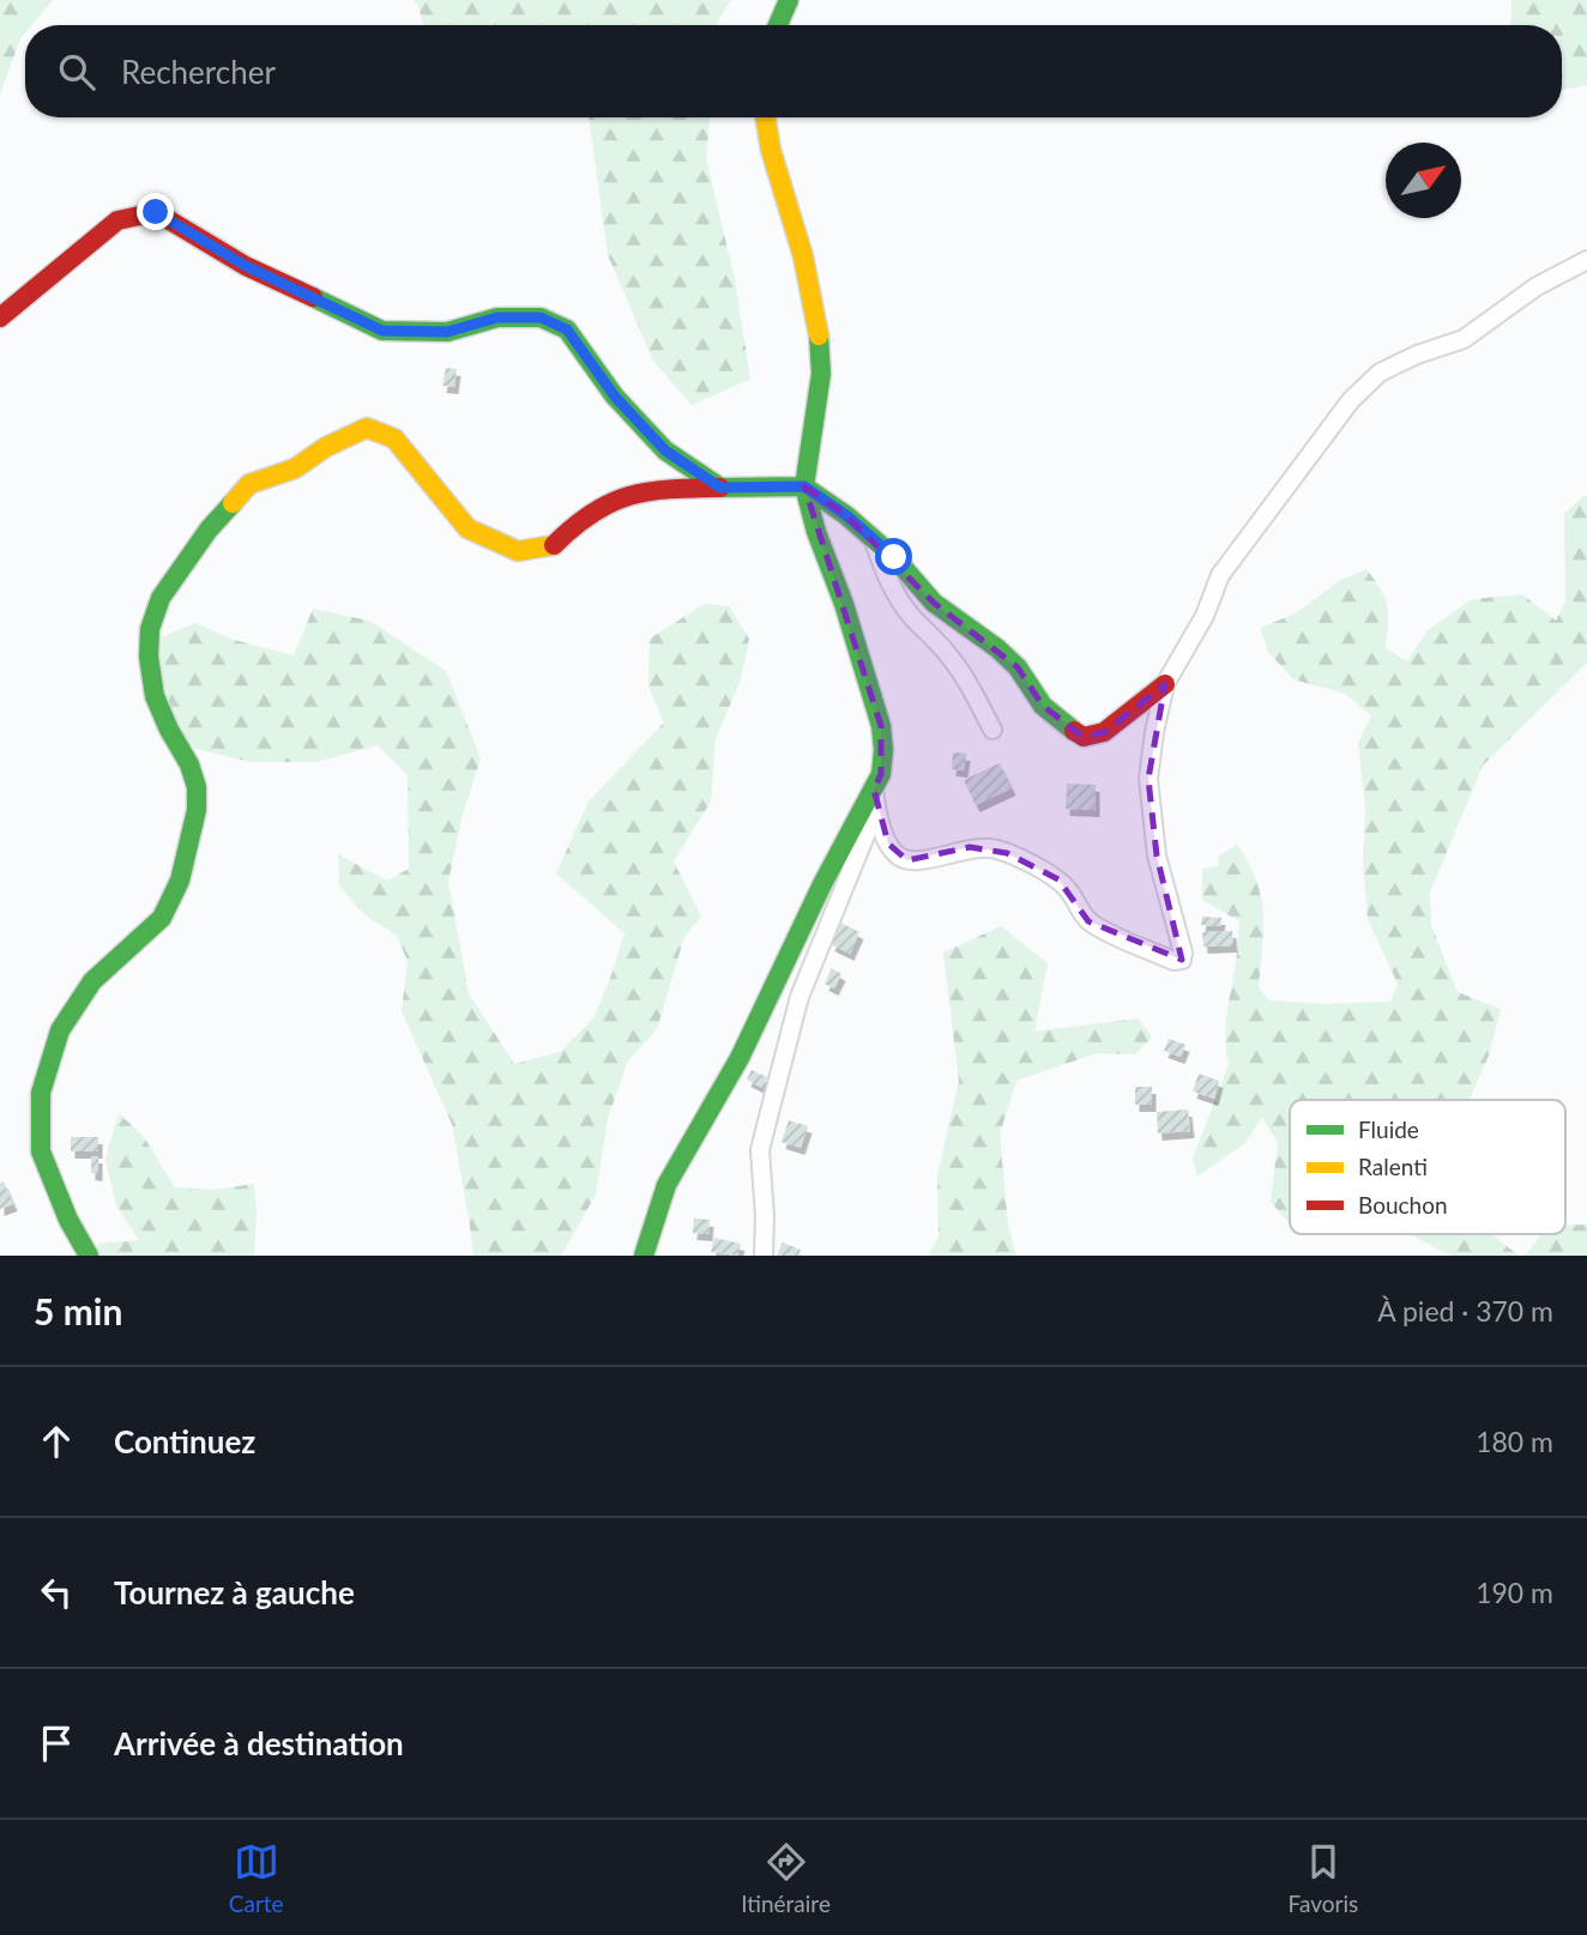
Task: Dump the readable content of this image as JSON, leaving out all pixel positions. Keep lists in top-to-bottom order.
{
  "legend": ["Fluide", "Ralenti", "Bouchon"],
  "north": "top right",
  "page": {
    "search": "Rechercher",
    "heading": ["5 min", "À pied · 370 m"],
    "list": [
      ["Continuez", "180 m"],
      ["Tournez à gauche", "190 m"],
      "Arrivée à destination"
    ],
    "nav": ["Carte", "Itinéraire", "Favoris"]
  }
}
